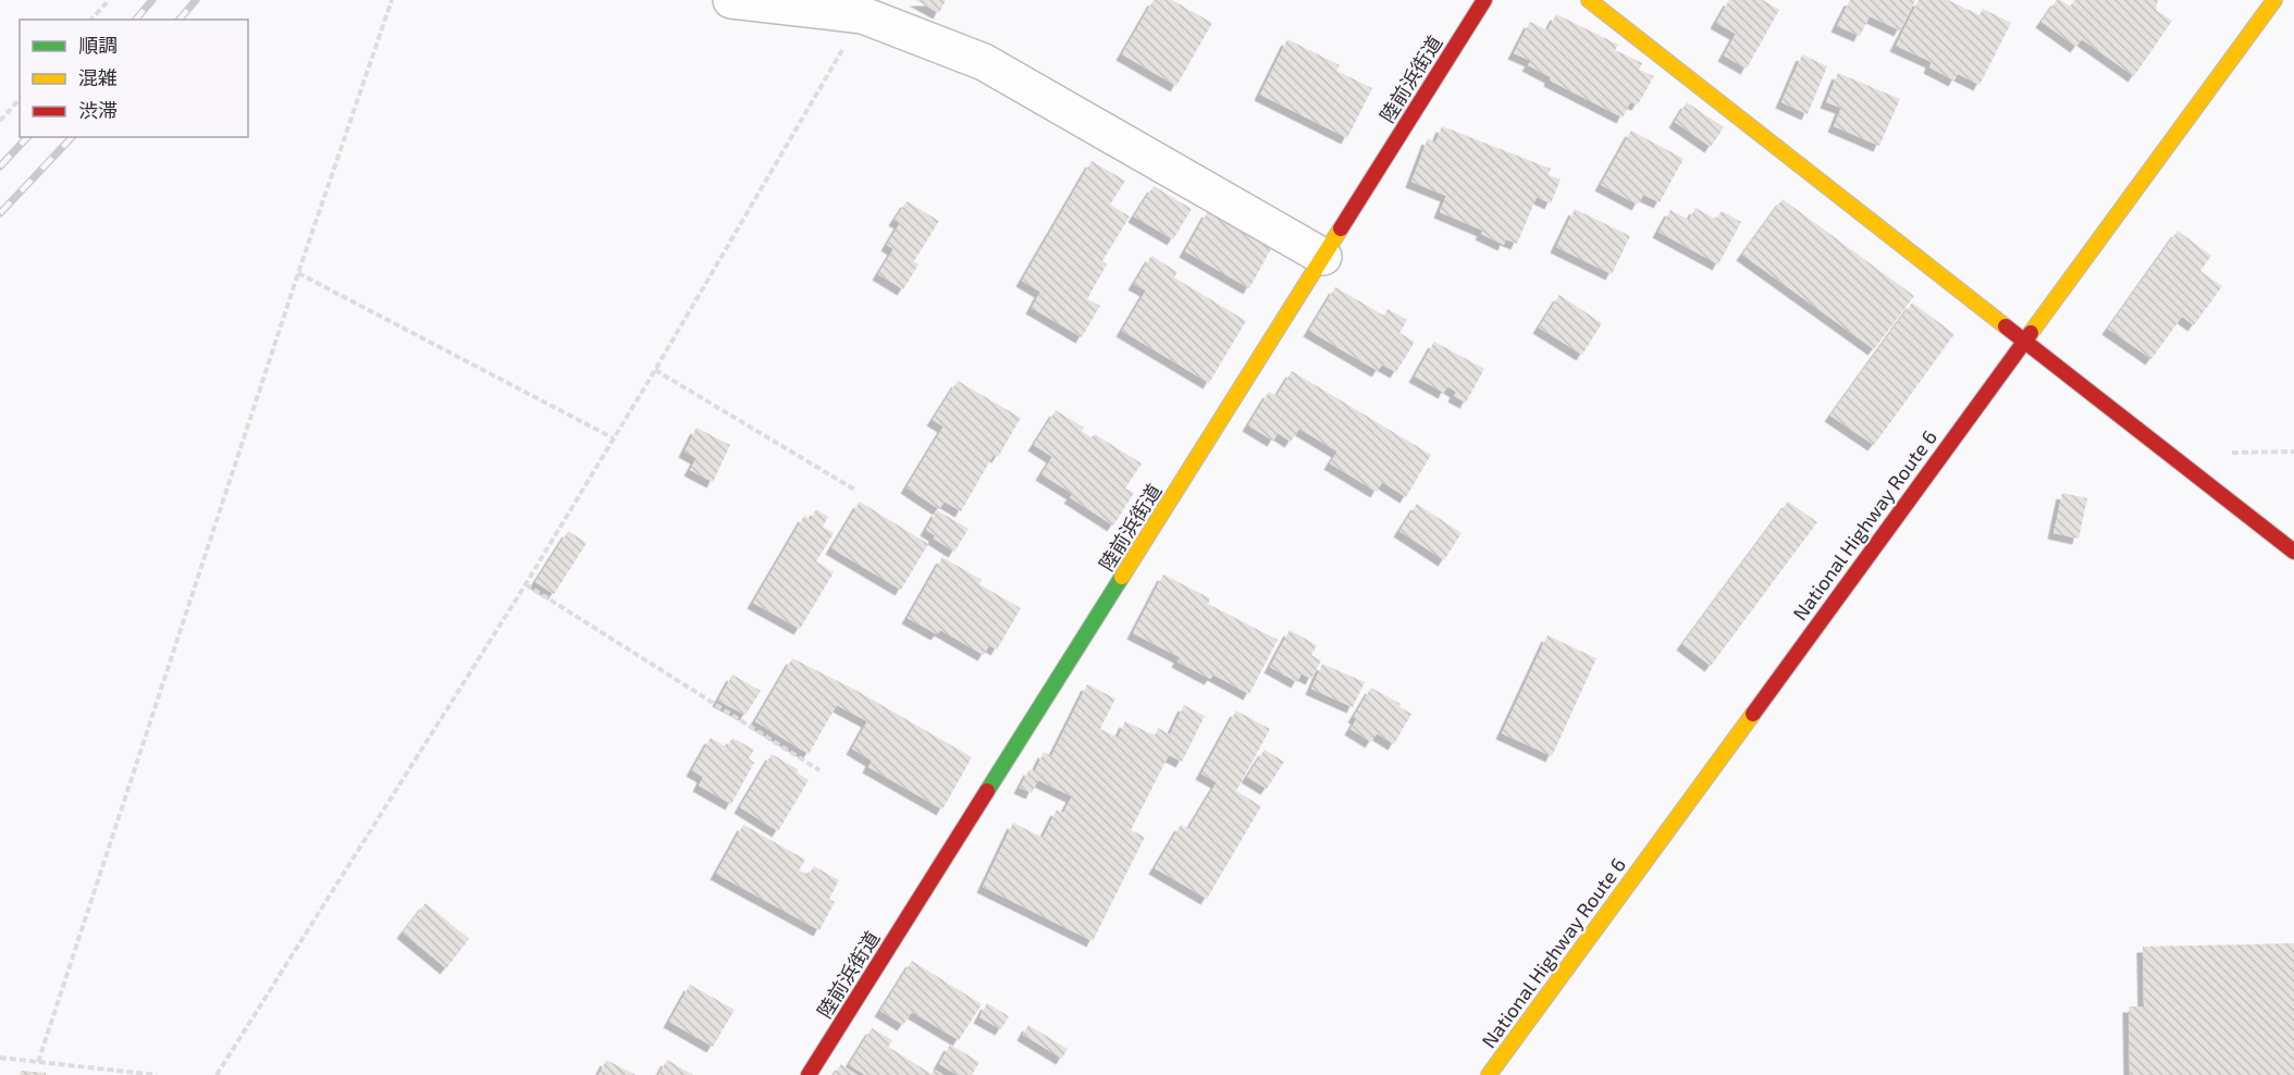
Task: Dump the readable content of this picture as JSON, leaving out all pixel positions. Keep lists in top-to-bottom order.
{
  "streets": {
    "main road": ["陸前浜街道", "National Highway Route 6"]
  },
  "legend": ["順調", "混雑", "渋滞"]
}
